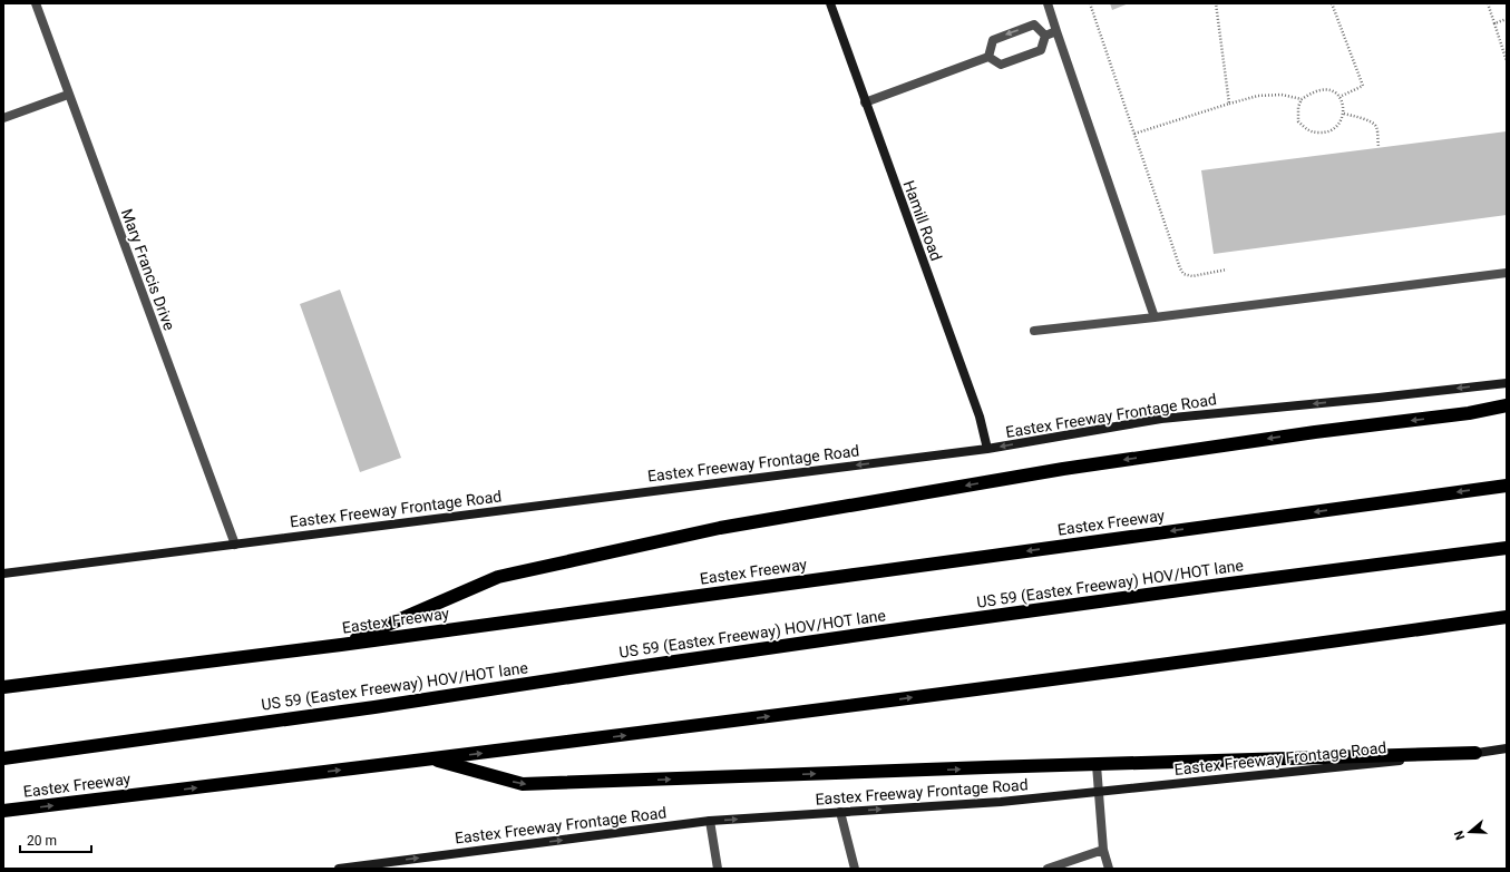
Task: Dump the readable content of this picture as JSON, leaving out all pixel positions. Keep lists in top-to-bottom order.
{
  "streets": {
    "highway": ["Eastex Freeway", "US 59 (Eastex Freeway) HOV/HOT lane"],
    "main road": ["Hamill Road", "Eastex Freeway Frontage Road"],
    "street": ["Mary Francis Drive"]
  },
  "crossings": [
    ["Hamill Road", "Eastex Freeway Frontage Road"],
    ["Mary Francis Drive", "Eastex Freeway Frontage Road"]
  ],
  "scale_bar": "20 m",
  "north": "left"
}
